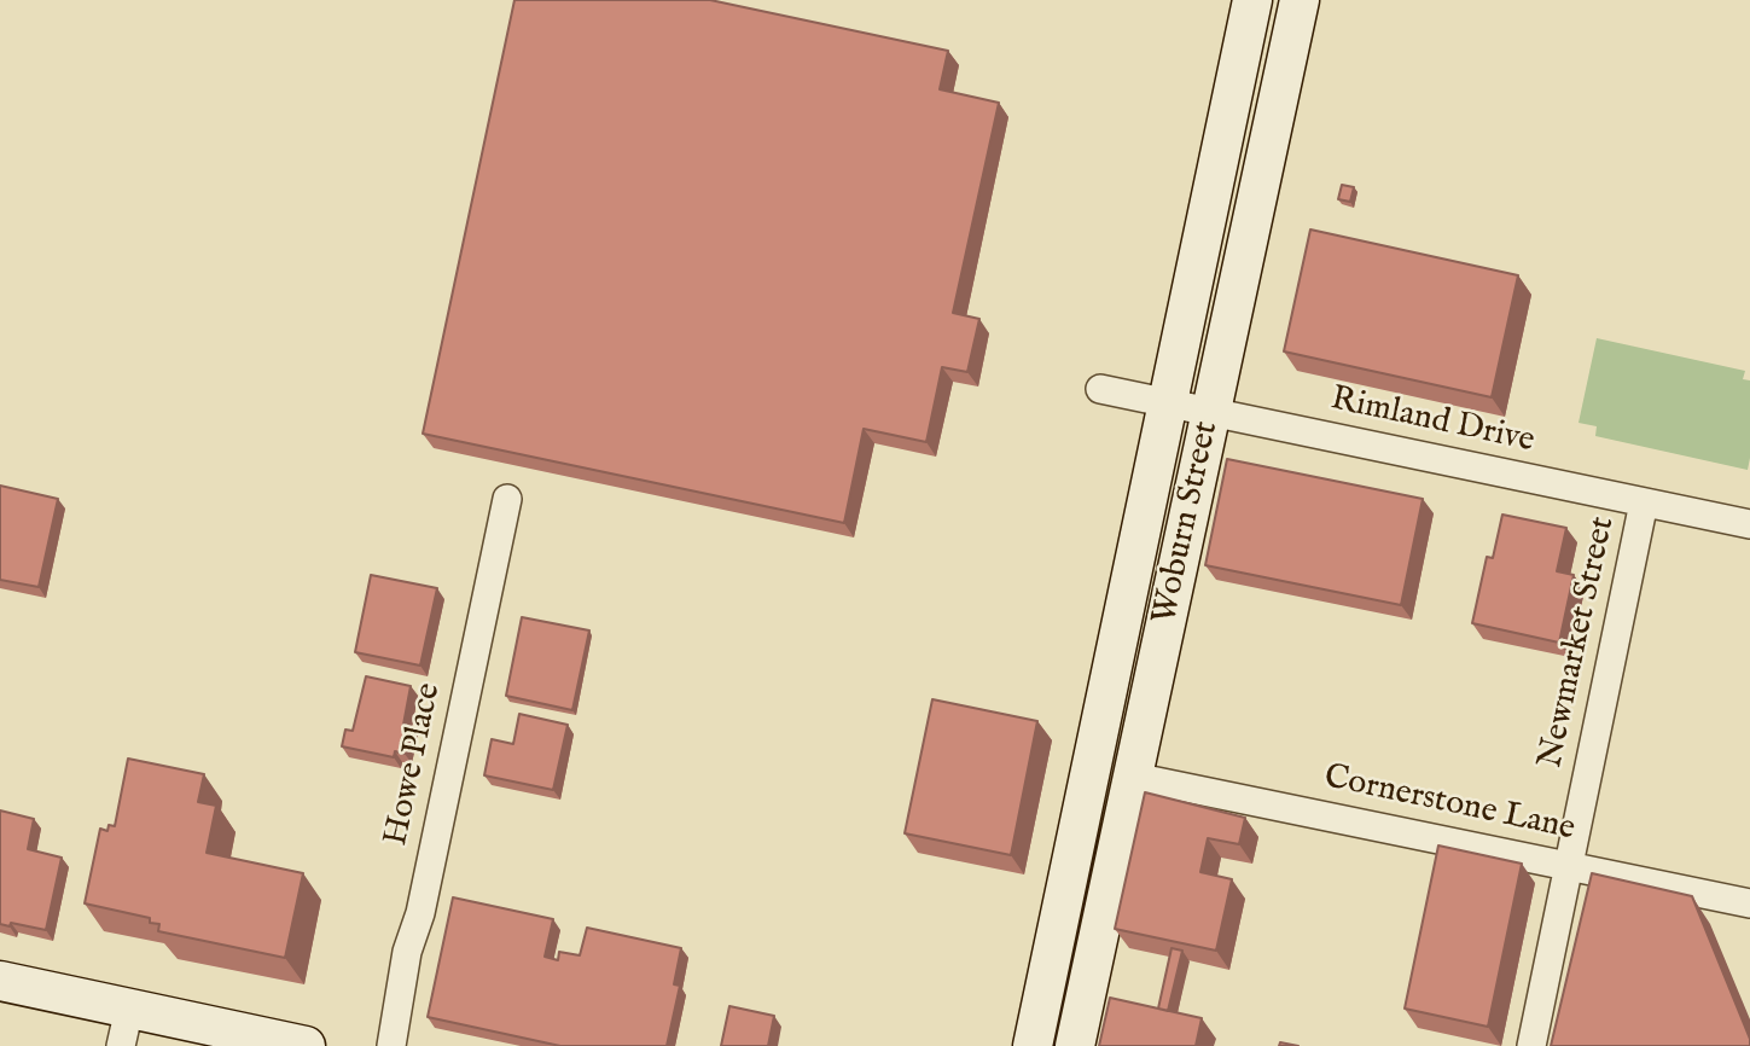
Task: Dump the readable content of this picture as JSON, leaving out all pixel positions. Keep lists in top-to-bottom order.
{
  "streets": {
    "main road": ["Woburn Street"],
    "street": [
      "Rimland Drive",
      "Newmarket Street",
      "Howe Place",
      "Cornerstone Lane"
    ]
  },
  "crossings": [
    ["Rimland Drive", "Woburn Street"],
    ["Rimland Drive", "Newmarket Street"],
    ["Woburn Street", "Cornerstone Lane"],
    ["Newmarket Street", "Cornerstone Lane"]
  ]
}
